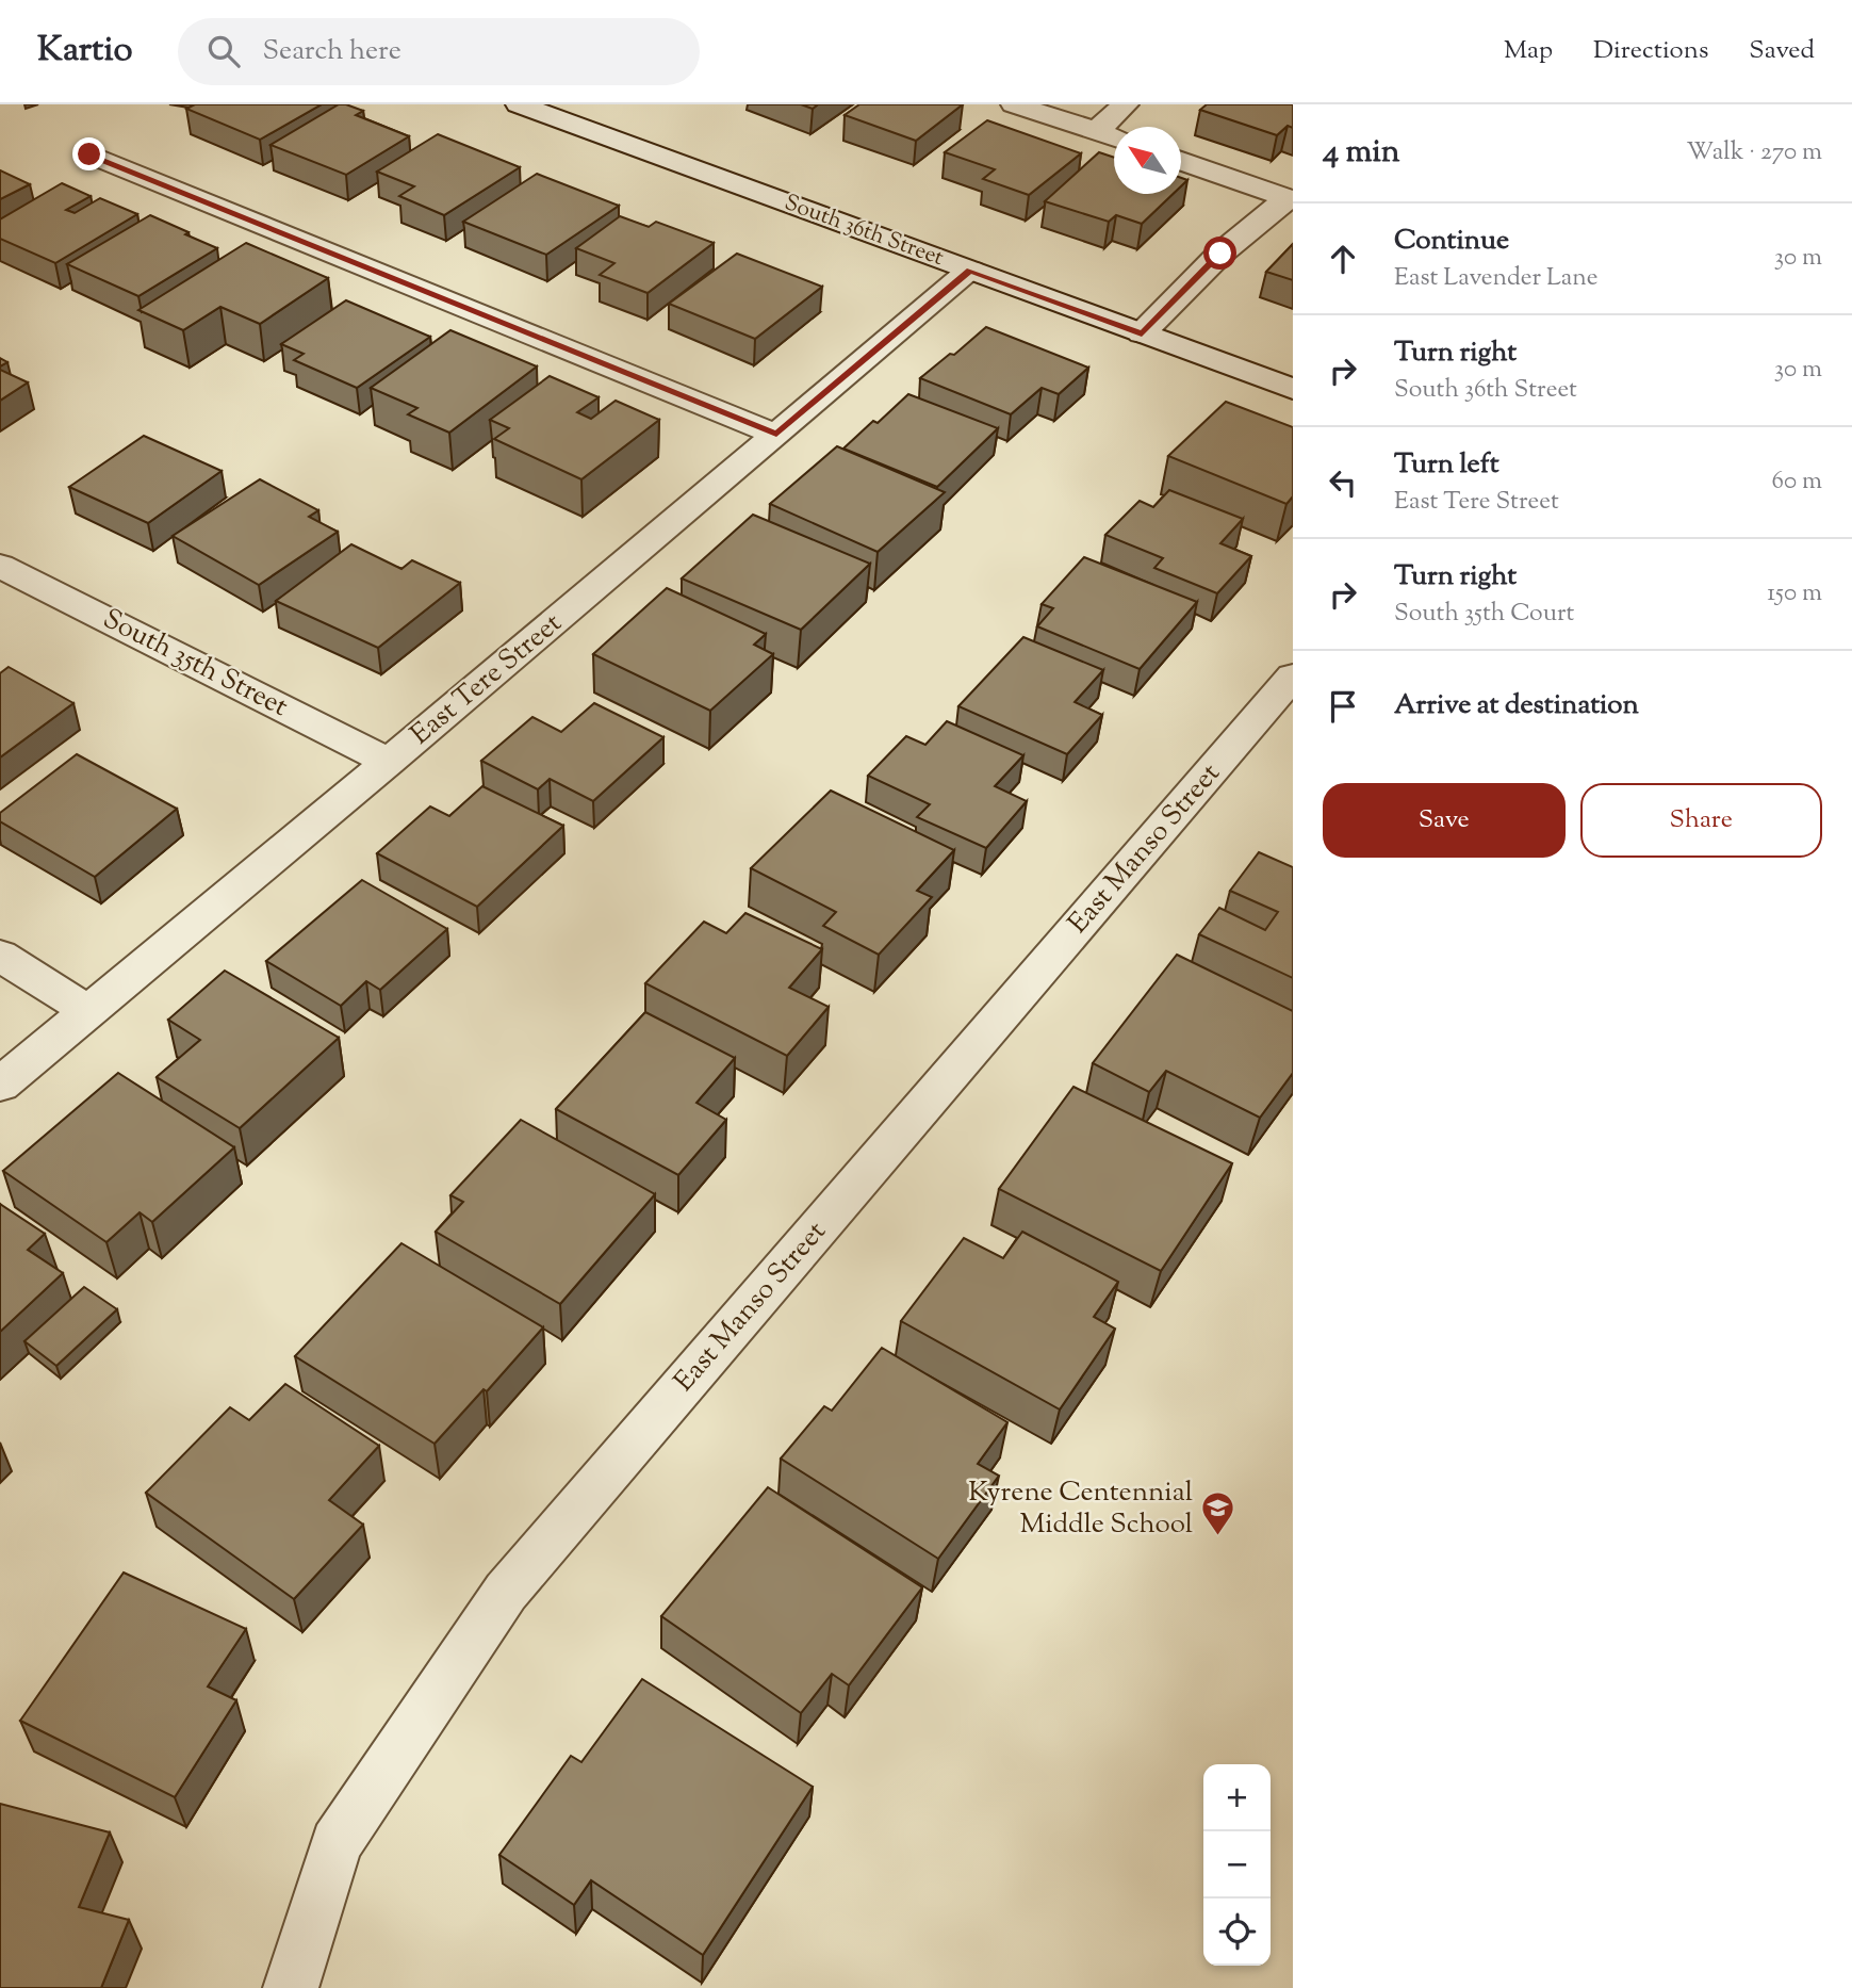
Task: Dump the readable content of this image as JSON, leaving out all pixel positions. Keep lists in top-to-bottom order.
{
  "streets": {
    "street": [
      "South 36th Street",
      "South 35th Street",
      "East Tere Street",
      "East Manso Street"
    ]
  },
  "crossings": [
    ["South 36th Street", "East Tere Street"],
    ["South 35th Street", "East Tere Street"]
  ],
  "places": {
    "school or university": ["Kyrene Centennial Middle School"]
  },
  "north": "top left",
  "page": {
    "header": "Kartio",
    "search": "Search here",
    "nav": ["Map", "Directions", "Saved"],
    "heading": ["4 min", "Walk · 270 m"],
    "list": [
      ["Continue", "East Lavender Lane", "30 m"],
      ["Turn right", "South 36th Street", "30 m"],
      ["Turn left", "East Tere Street", "60 m"],
      ["Turn right", "South 35th Court", "150 m"],
      "Arrive at destination"
    ],
    "buttons": ["Save", "Share"],
    "map_buttons": ["+", "−"]
  }
}
